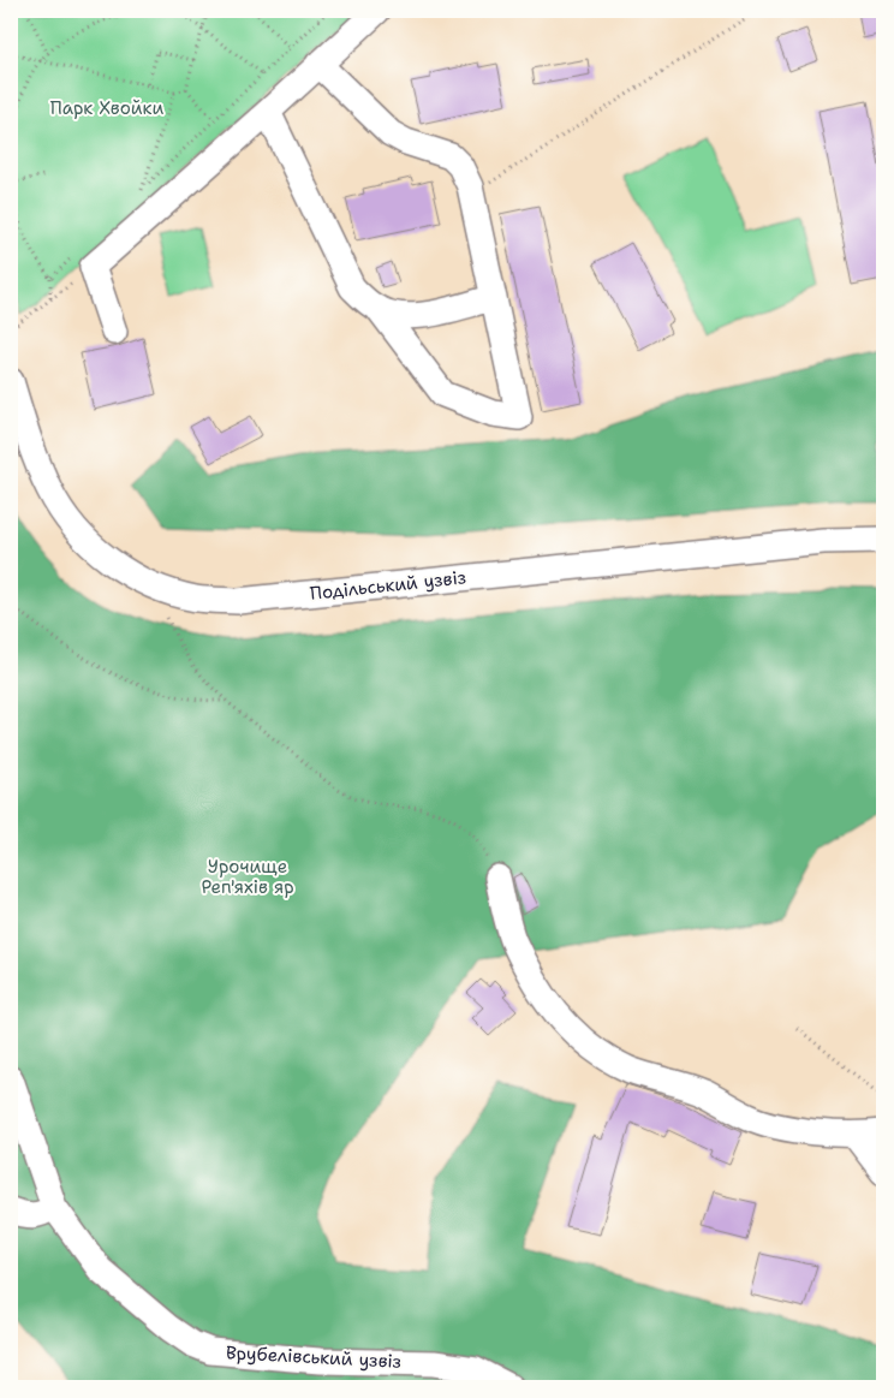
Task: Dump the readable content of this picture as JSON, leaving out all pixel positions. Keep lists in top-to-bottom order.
{
  "streets": {
    "street": ["Подільський узвіз", "Врубелівський узвіз"]
  },
  "parks": ["Парк Хвойки", "Урочище Реп'яхів яр"]
}
